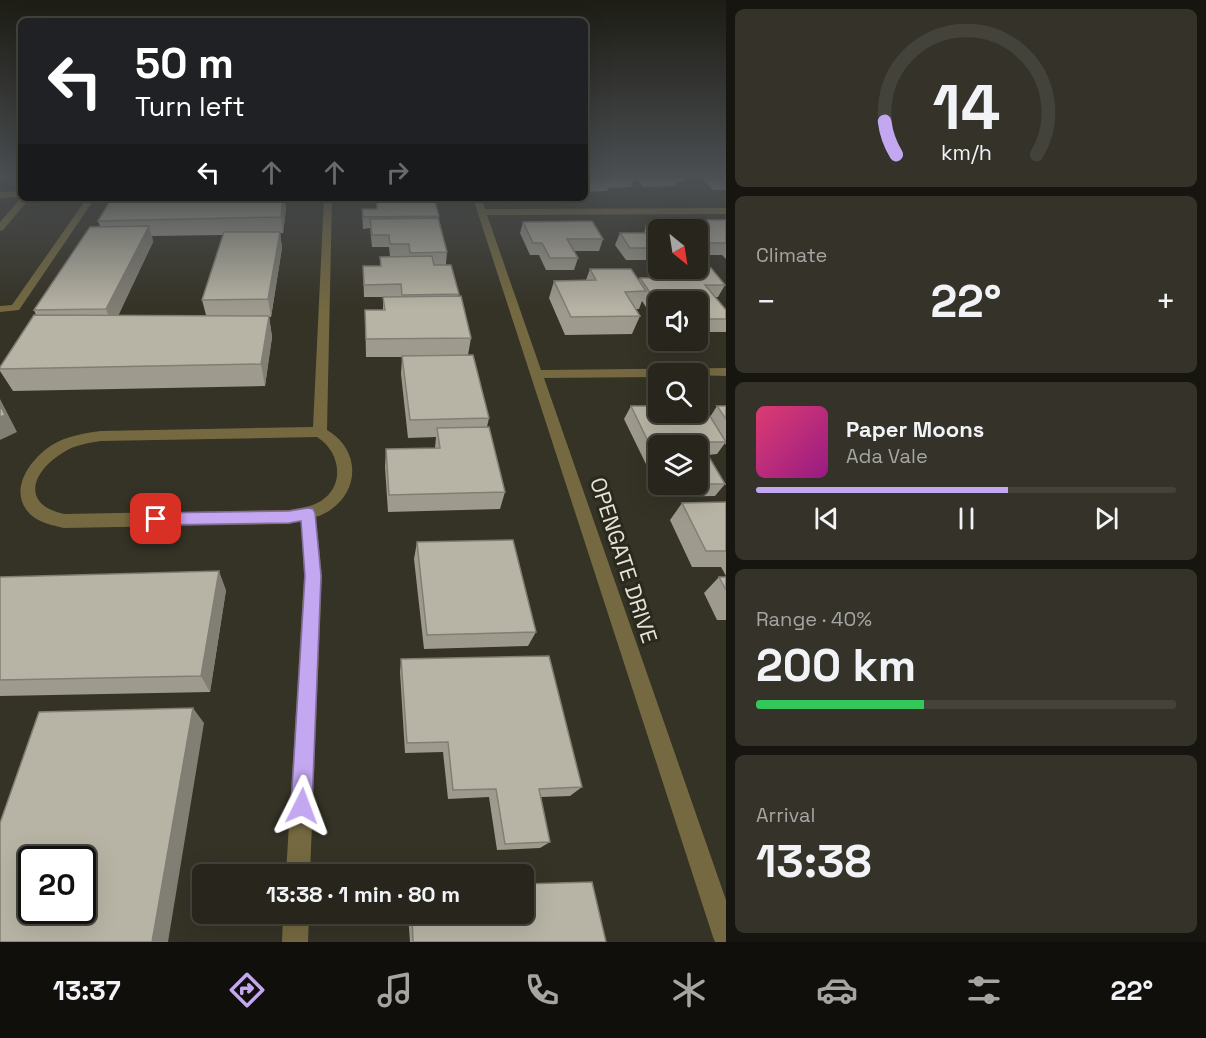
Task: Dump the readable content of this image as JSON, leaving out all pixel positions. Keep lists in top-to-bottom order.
{
  "streets": {
    "street": ["OPENGATE DRIVE"]
  },
  "north": "bottom right",
  "page": {
    "turn": ["50 m", "Turn left"],
    "tile": [
      "Climate",
      ["Range · 40%", "200 km"],
      ["Arrival", "13:38"]
    ],
    "heat": ["−", "22°", "+"],
    "song": ["Paper Moons", "Ada Vale"],
    "limit": "20",
    "trip": "13:38 · 1 min · 80 m",
    "tabs": ["13:37", "22°"],
    "gauge": ["14", "km/h"]
  }
}
